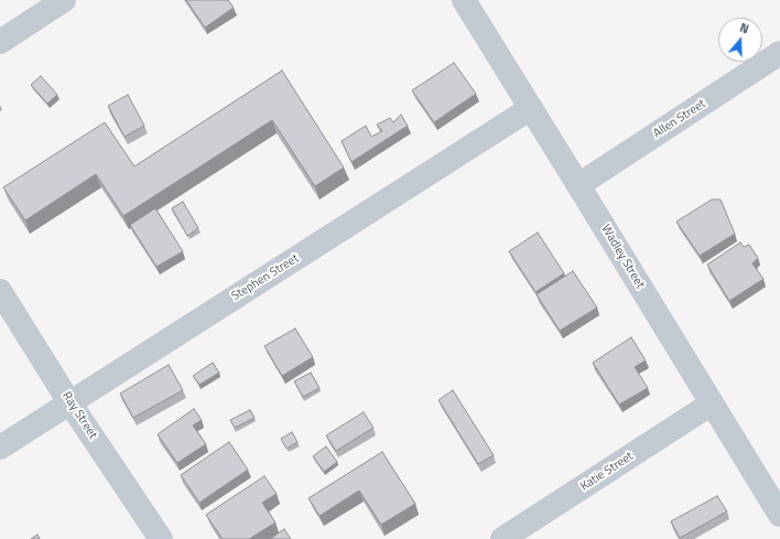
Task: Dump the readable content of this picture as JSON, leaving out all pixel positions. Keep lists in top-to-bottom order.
{
  "streets": {
    "street": [
      "Allen Street",
      "Wadley Street",
      "Stephen Street",
      "Ray Street",
      "Katie Street"
    ]
  },
  "crossings": [
    ["Allen Street", "Wadley Street"],
    ["Wadley Street", "Stephen Street"],
    ["Wadley Street", "Katie Street"],
    ["Stephen Street", "Ray Street"]
  ],
  "north": "top"
}
